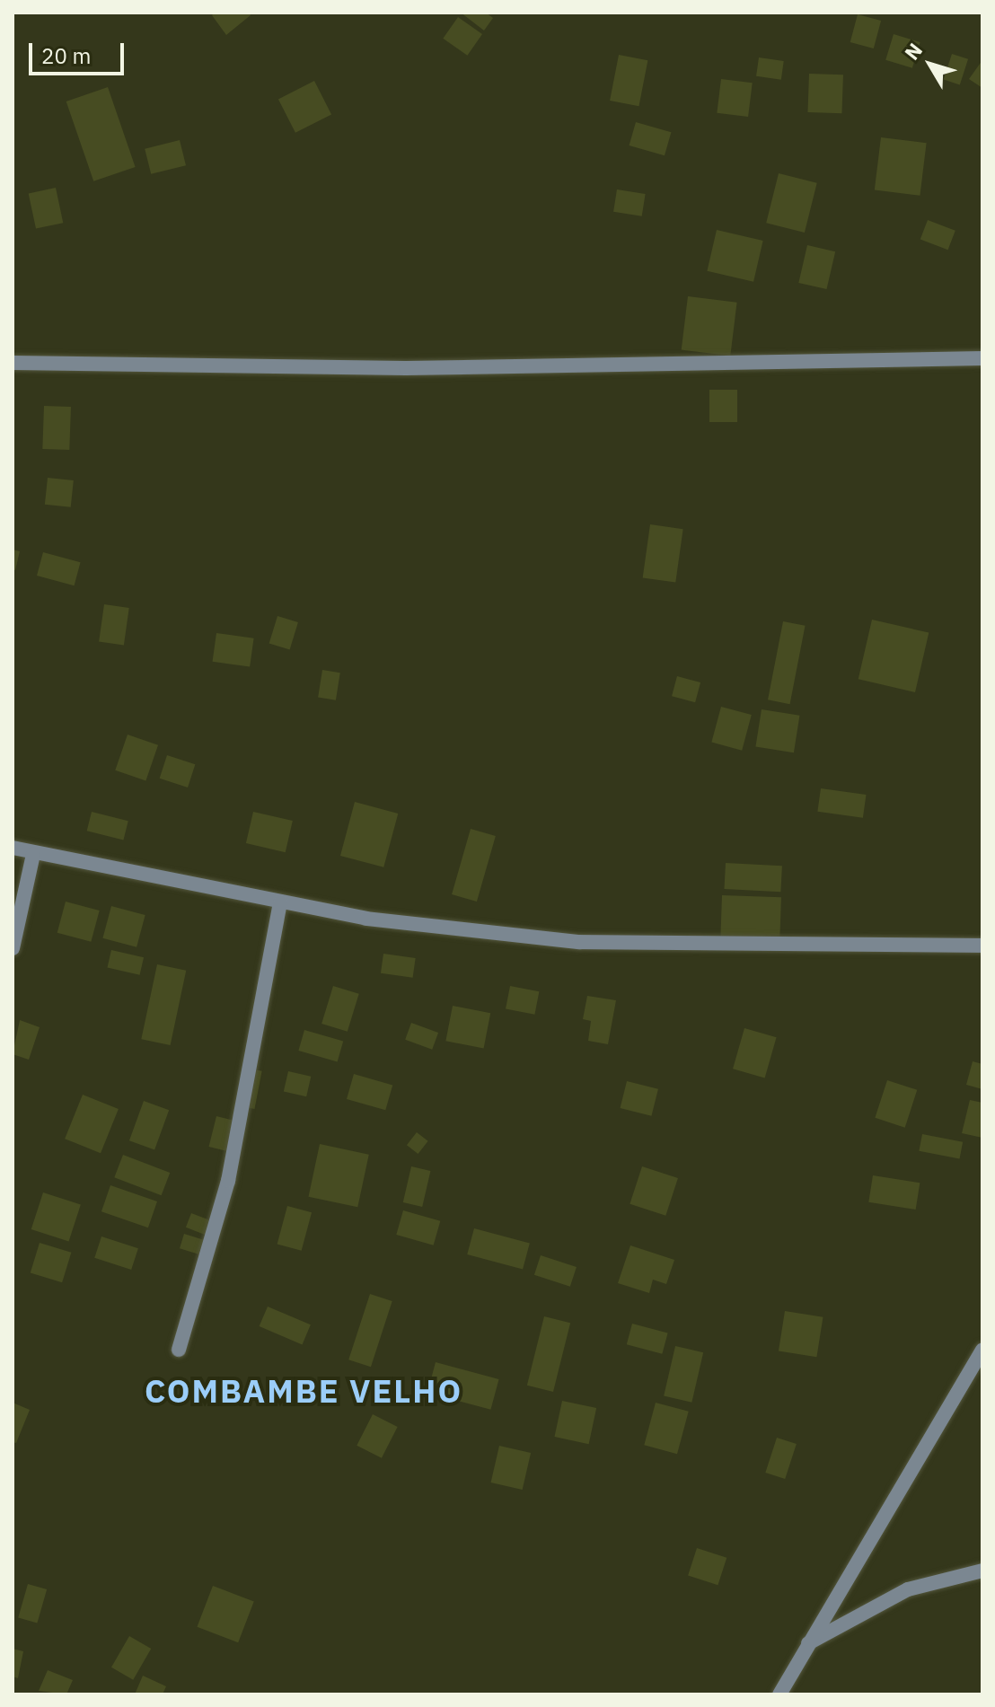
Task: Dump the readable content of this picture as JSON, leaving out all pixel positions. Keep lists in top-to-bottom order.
{
  "districts": ["COMBAMBE VELHO"],
  "scale_bar": "20 m",
  "north": "top left"
}
